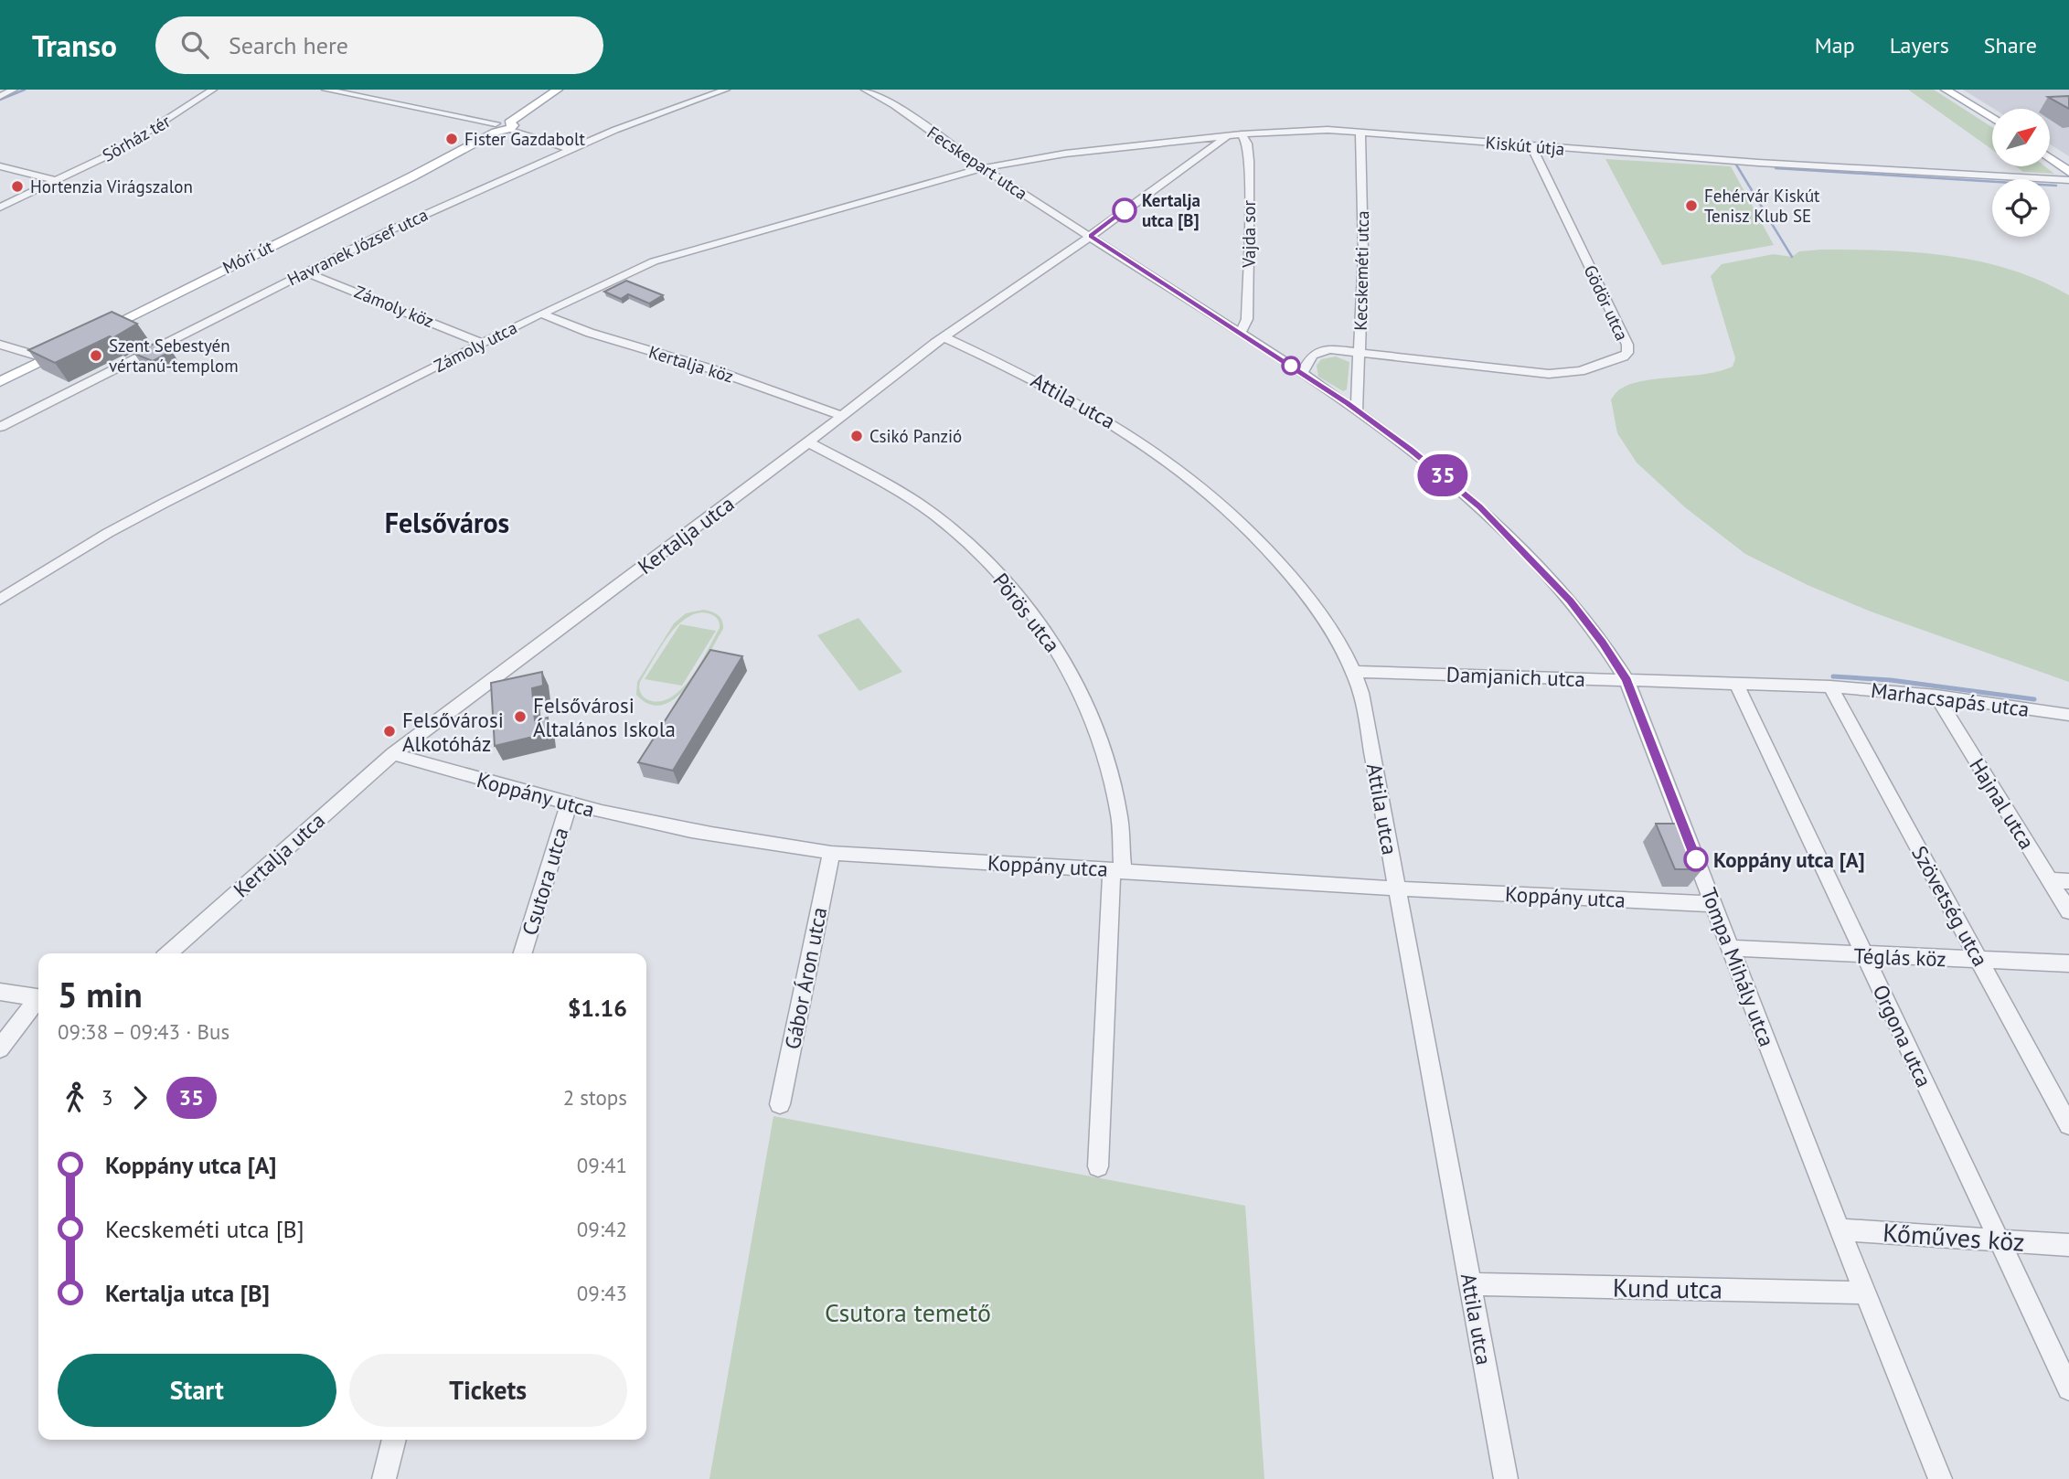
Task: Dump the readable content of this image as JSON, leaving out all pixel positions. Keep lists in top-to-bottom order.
{
  "streets": {
    "main road": ["Móri út"],
    "street": [
      "Sörház tér",
      "Kiskút útja",
      "Fecskepart utca",
      "Vajda sor",
      "Havranek József utca",
      "Kecskeméti utca",
      "Gödör utca",
      "Zámoly köz",
      "Zámoly utca",
      "Kertalja köz",
      "Attila utca",
      "Kertalja utca",
      "Pörös utca",
      "Damjanich utca",
      "Marhacsapás utca",
      "Koppány utca",
      "Hajnal utca",
      "Csutora utca",
      "Szövetség utca",
      "Téglás köz",
      "Tompa Mihály utca",
      "Gábor Áron utca",
      "Orgona utca",
      "Kőműves köz",
      "Kund utca"
    ]
  },
  "crossings": [
    ["Kiskút útja", "Fecskepart utca"],
    ["Kiskút útja", "Vajda sor"],
    ["Kiskút útja", "Kecskeméti utca"],
    ["Kiskút útja", "Gödör utca"],
    ["Kiskút útja", "Zámoly utca"],
    ["Kiskút útja", "Kertalja utca"],
    ["Fecskepart utca", "Zámoly utca"],
    ["Fecskepart utca", "Kertalja utca"],
    ["Fecskepart utca", "Tompa Mihály utca"],
    ["Vajda sor", "Tompa Mihály utca"],
    ["Havranek József utca", "Zámoly köz"],
    ["Kecskeméti utca", "Gödör utca"],
    ["Kecskeméti utca", "Tompa Mihály utca"],
    ["Zámoly köz", "Zámoly utca"],
    ["Zámoly utca", "Kertalja köz"],
    ["Kertalja köz", "Kertalja utca"],
    ["Attila utca", "Kertalja utca"],
    ["Attila utca", "Damjanich utca"],
    ["Attila utca", "Koppány utca"],
    ["Attila utca", "Kund utca"],
    ["Kertalja utca", "Pörös utca"],
    ["Kertalja utca", "Koppány utca"],
    ["Kertalja utca", "Tompa Mihály utca"],
    ["Pörös utca", "Koppány utca"],
    ["Damjanich utca", "Marhacsapás utca"],
    ["Damjanich utca", "Szövetség utca"],
    ["Damjanich utca", "Tompa Mihály utca"],
    ["Damjanich utca", "Orgona utca"],
    ["Marhacsapás utca", "Hajnal utca"],
    ["Marhacsapás utca", "Szövetség utca"],
    ["Koppány utca", "Csutora utca"],
    ["Koppány utca", "Tompa Mihály utca"],
    ["Koppány utca", "Gábor Áron utca"],
    ["Szövetség utca", "Téglás köz"],
    ["Téglás köz", "Tompa Mihály utca"],
    ["Téglás köz", "Orgona utca"],
    ["Tompa Mihály utca", "Kőműves köz"],
    ["Tompa Mihály utca", "Kund utca"],
    ["Orgona utca", "Kőműves köz"]
  ],
  "districts": ["Felsőváros"],
  "parks": ["Csutora temető"],
  "places": [
    "Fister Gazdabolt",
    "Hortenzia Virágszalon",
    "Fehérvár Kiskút Tenisz Klub SE",
    "Kertalja utca [B]",
    "Szent Sebestyén vértanú-templom",
    "Csikó Panzió",
    "Felsővárosi Általános Iskola",
    "Felsővárosi Alkotóház",
    "Koppány utca [A]"
  ],
  "lines": ["bus line 35"],
  "north": "top right",
  "page": {
    "header": "Transo",
    "search": "Search here",
    "nav": ["Map", "Layers", "Share"],
    "on_map": "35",
    "heading": ["5 min", "09:38 – 09:43 · Bus", "$1.16"],
    "legs": ["3", "35", "2 stops"],
    "list": [
      {
        "name": "Koppány utca [A]",
        "value": "09:41"
      },
      {
        "name": "Kecskeméti utca [B]",
        "value": "09:42"
      },
      {
        "name": "Kertalja utca [B]",
        "value": "09:43"
      }
    ],
    "buttons": ["Start", "Tickets"]
  }
}
